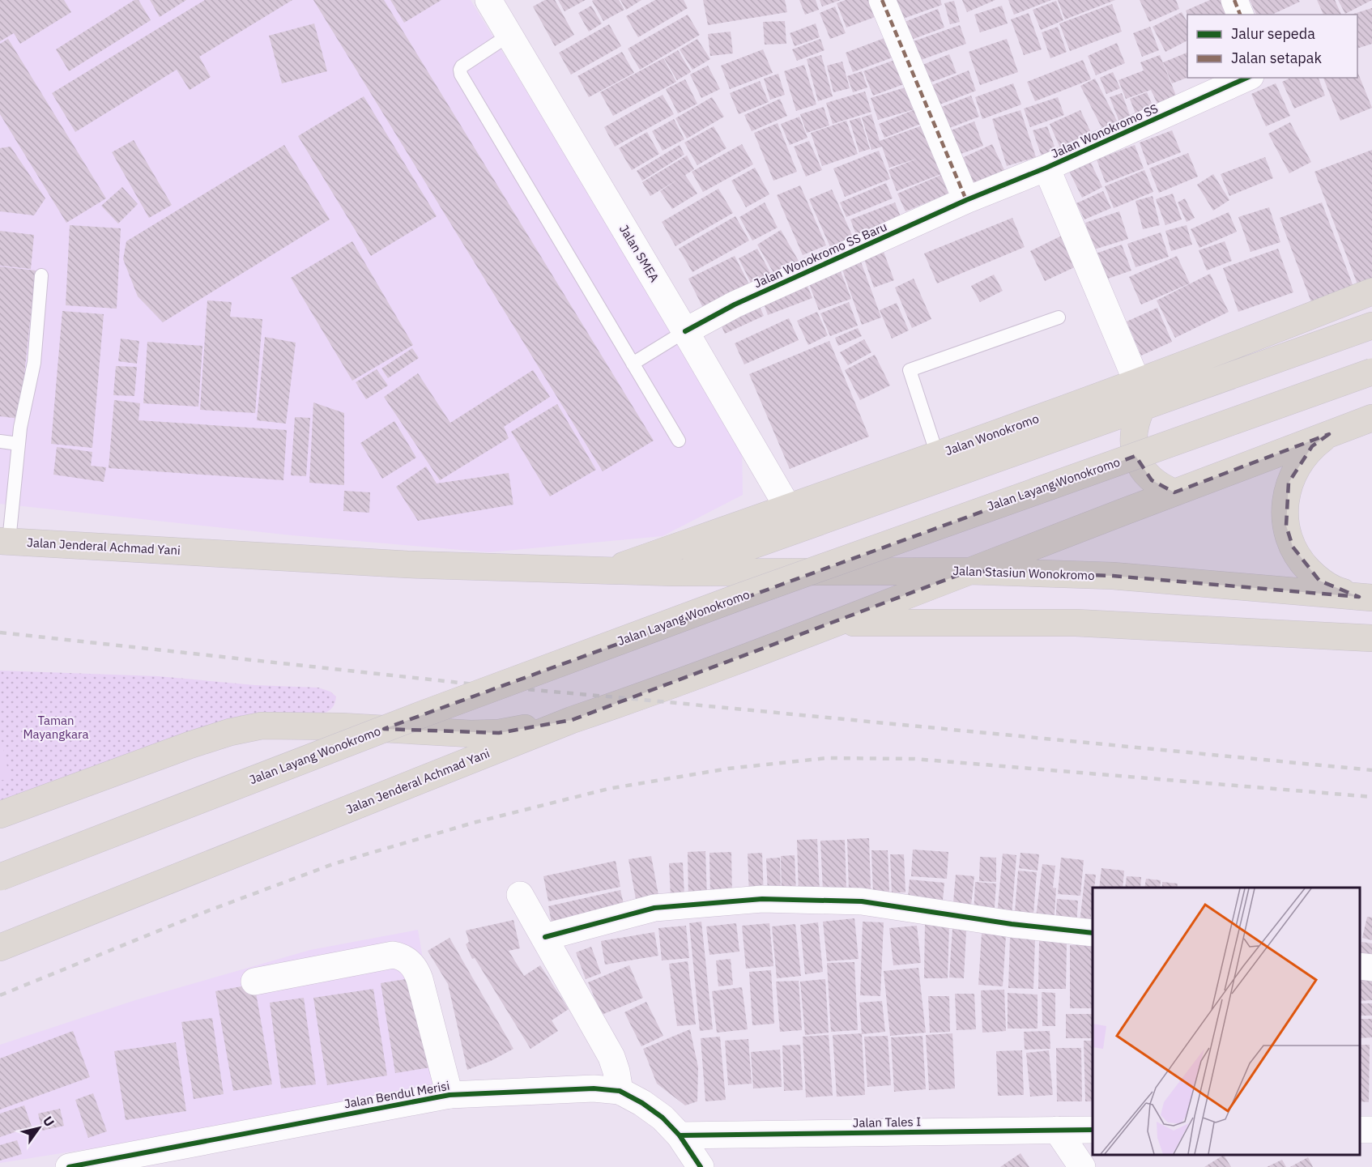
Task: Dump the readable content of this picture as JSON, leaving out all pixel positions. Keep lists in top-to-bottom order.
{
  "streets": {
    "highway": [
      "Jalan Wonokromo",
      "Jalan Layang Wonokromo",
      "Jalan Jenderal Achmad Yani",
      "Jalan Stasiun Wonokromo"
    ],
    "street": [
      "Jalan Wonokromo SS",
      "Jalan SMEA",
      "Jalan Wonokromo SS Baru",
      "Jalan Bendul Merisi",
      "Jalan Tales I"
    ]
  },
  "crossings": [
    ["Jalan Wonokromo SS", "Jalan Wonokromo SS Baru"],
    ["Jalan Wonokromo SS", "Jalan Wonokromo"],
    ["Jalan SMEA", "Jalan Wonokromo SS Baru"],
    ["Jalan SMEA", "Jalan Wonokromo"],
    ["Jalan Wonokromo", "Jalan Jenderal Achmad Yani"],
    ["Jalan Wonokromo", "Jalan Stasiun Wonokromo"],
    ["Jalan Jenderal Achmad Yani", "Jalan Stasiun Wonokromo"],
    ["Jalan Bendul Merisi", "Jalan Tales I"]
  ],
  "parks": ["Taman Mayangkara"],
  "legend": ["Jalur sepeda", "Jalan setapak"],
  "north": "top right"
}
